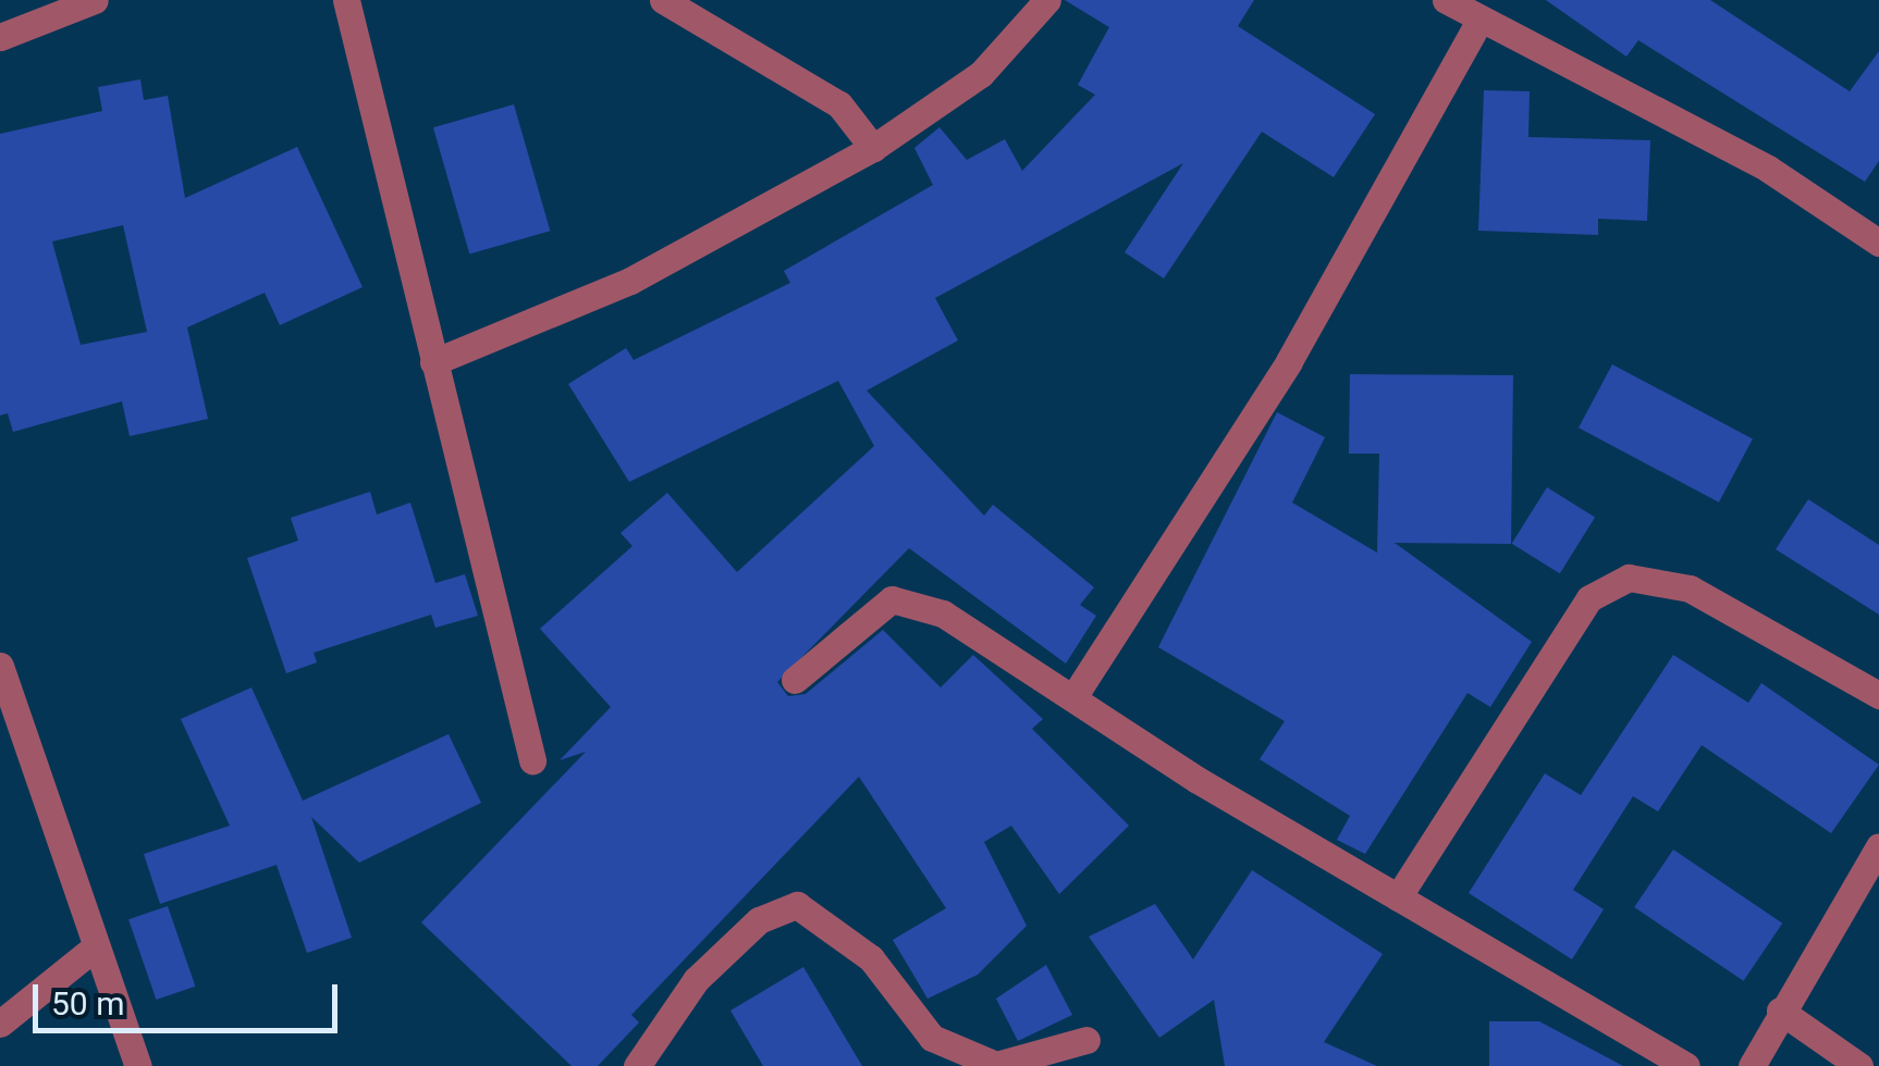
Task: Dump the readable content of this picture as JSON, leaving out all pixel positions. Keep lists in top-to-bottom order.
{
  "scale_bar": "50 m"
}
